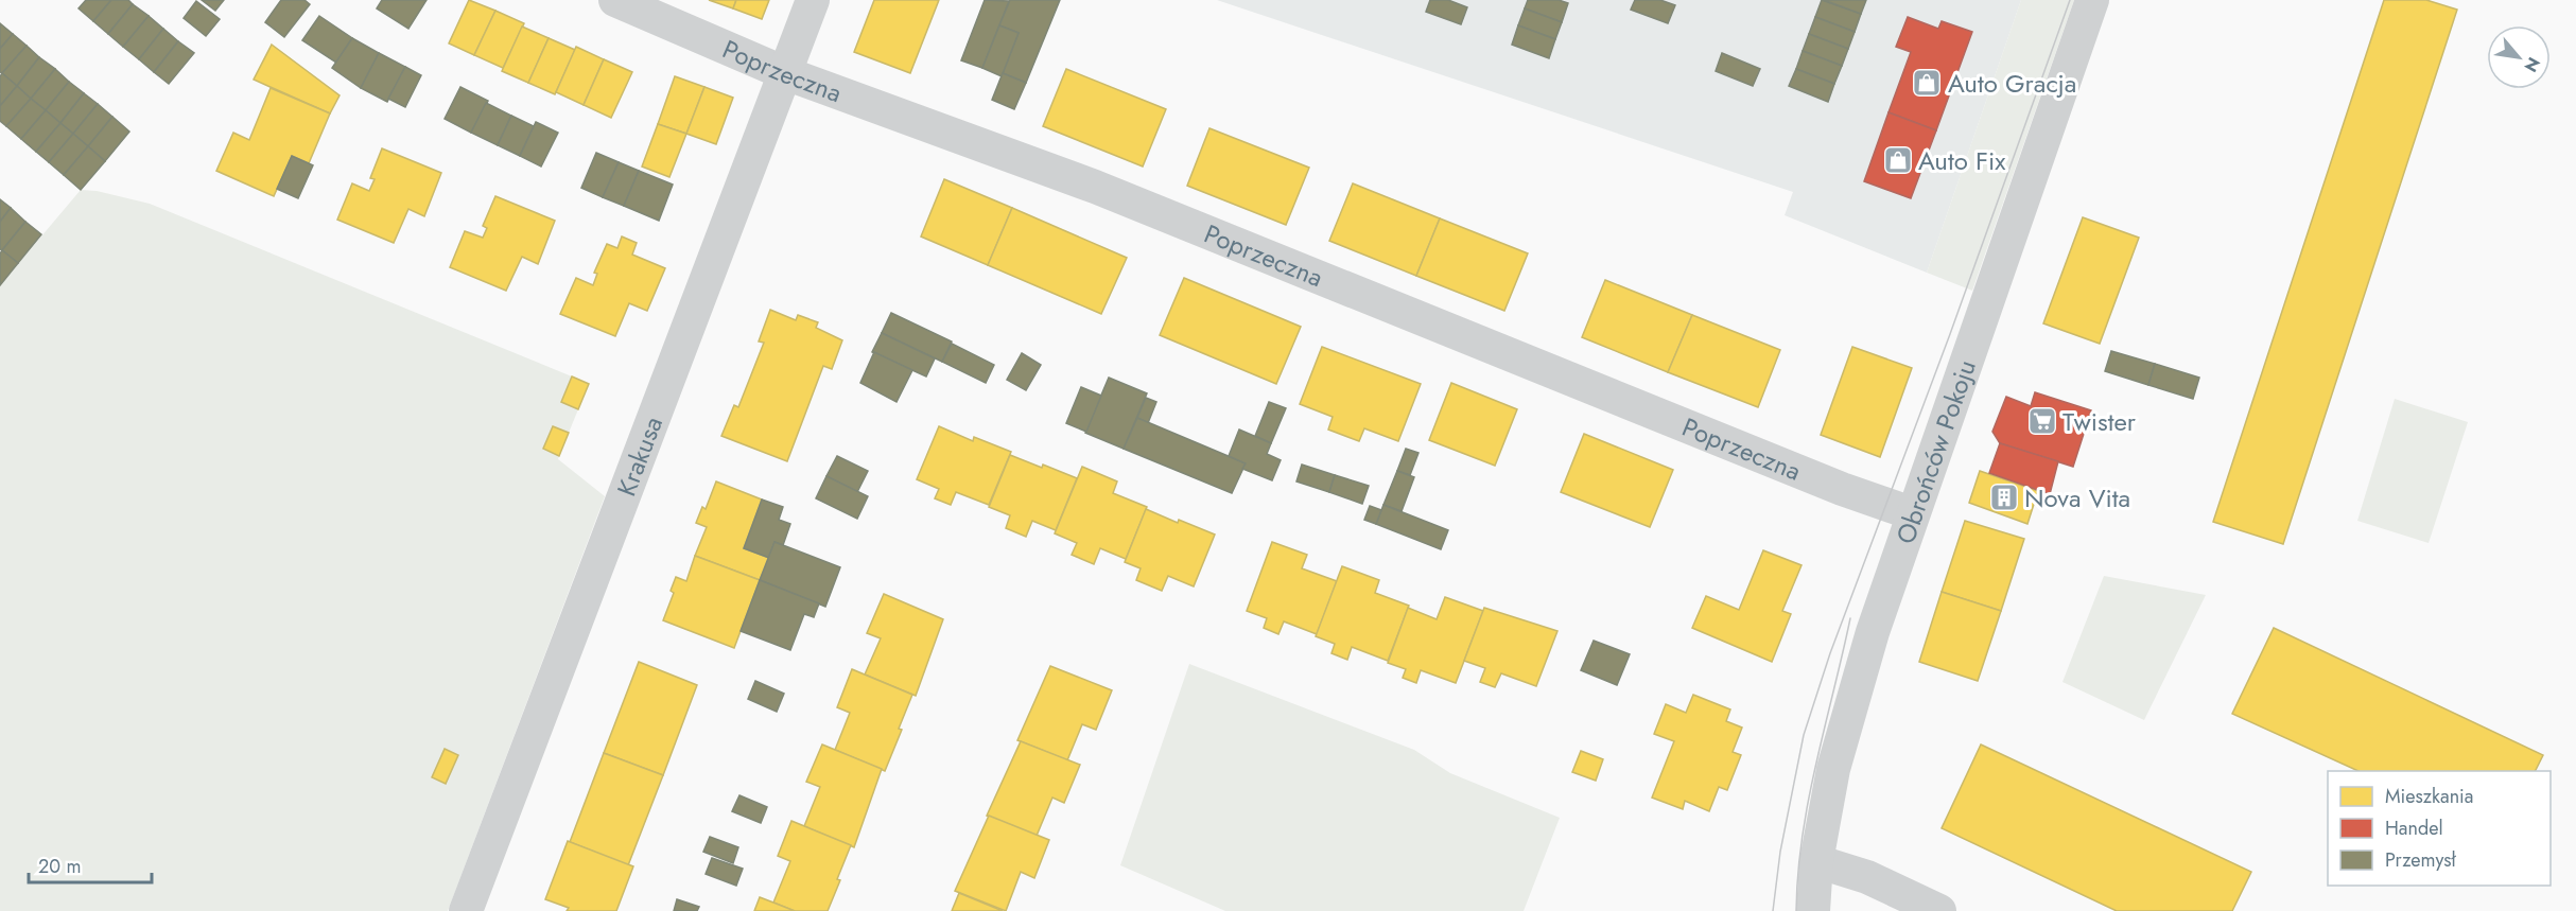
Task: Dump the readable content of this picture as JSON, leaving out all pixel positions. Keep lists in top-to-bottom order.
{
  "streets": {
    "street": ["Poprzeczna", "Obrońców Pokoju", "Krakusa"]
  },
  "crossings": [
    ["Poprzeczna", "Obrońców Pokoju"],
    ["Poprzeczna", "Krakusa"]
  ],
  "places": {
    "shop": ["Auto Gracja", "Auto Fix"],
    "supermarket": ["Twister"],
    "building": ["Nova Vita"]
  },
  "legend": ["Mieszkania", "Handel", "Przemysł"],
  "scale_bar": "20 m",
  "north": "bottom right"
}
